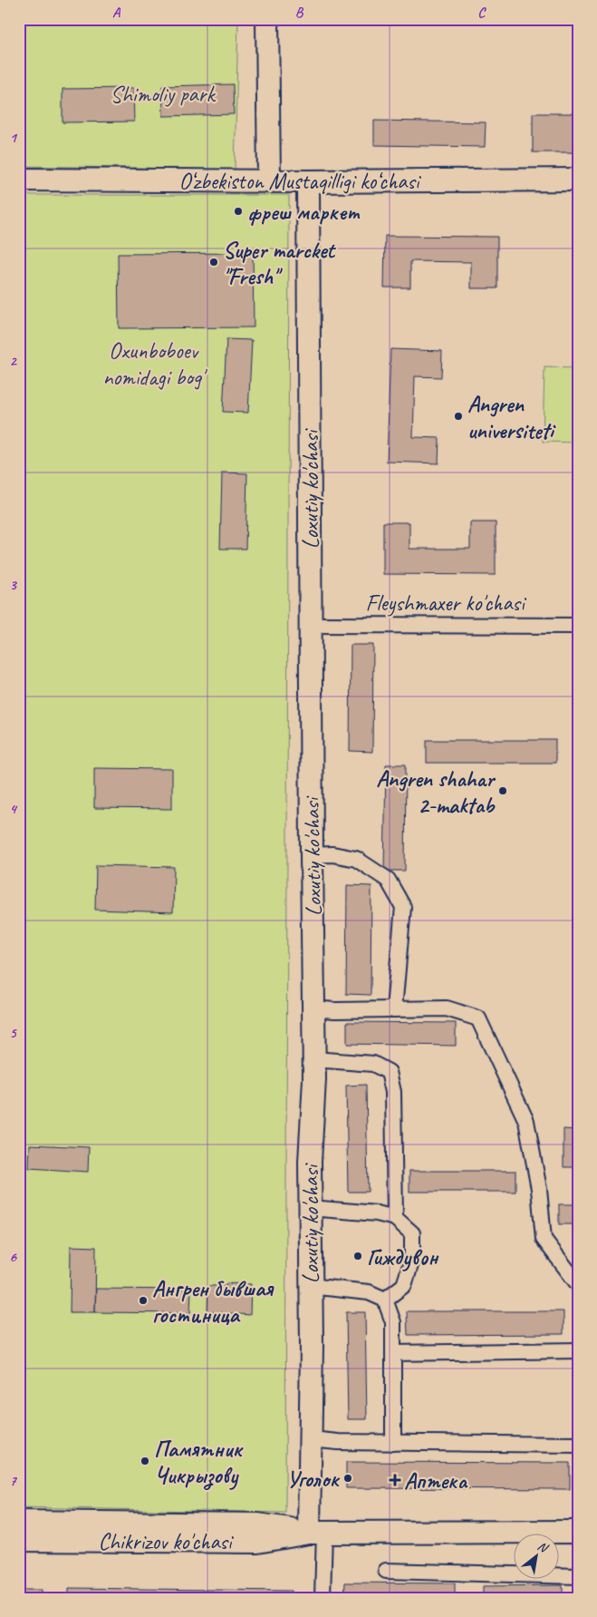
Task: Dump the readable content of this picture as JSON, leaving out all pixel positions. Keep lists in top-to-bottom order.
{
  "streets": {
    "street": [
      "O‘zbekiston Mustaqilligi ko‘chasi",
      "Loxutiy ko'chasi",
      "Fleyshmaxer ko'chasi",
      "Chikrizov ko'chasi"
    ]
  },
  "crossings": [
    ["O‘zbekiston Mustaqilligi ko‘chasi", "Loxutiy ko'chasi"],
    ["Loxutiy ko'chasi", "Fleyshmaxer ko'chasi"],
    ["Loxutiy ko'chasi", "Chikrizov ko'chasi"]
  ],
  "parks": ["Shimoliy park", "Oxunboboev nomidagi bog'"],
  "places": {
    "other": [
      "фреш маркет",
      "Super marcket \"Fresh\"",
      "Angren universiteti",
      "Angren shahar 2-maktab",
      "Гиждувон",
      "Ангрен бывшая гостиница",
      "Памятник Чикрызову",
      "Уголок"
    ],
    "health": ["Аптека"]
  },
  "north": "top right",
  "grid": {
    "columns": ["A", "B", "C"],
    "rows": [
      "1",
      "2",
      "3",
      "4",
      "5",
      "6",
      "7"
    ]
  }
}
